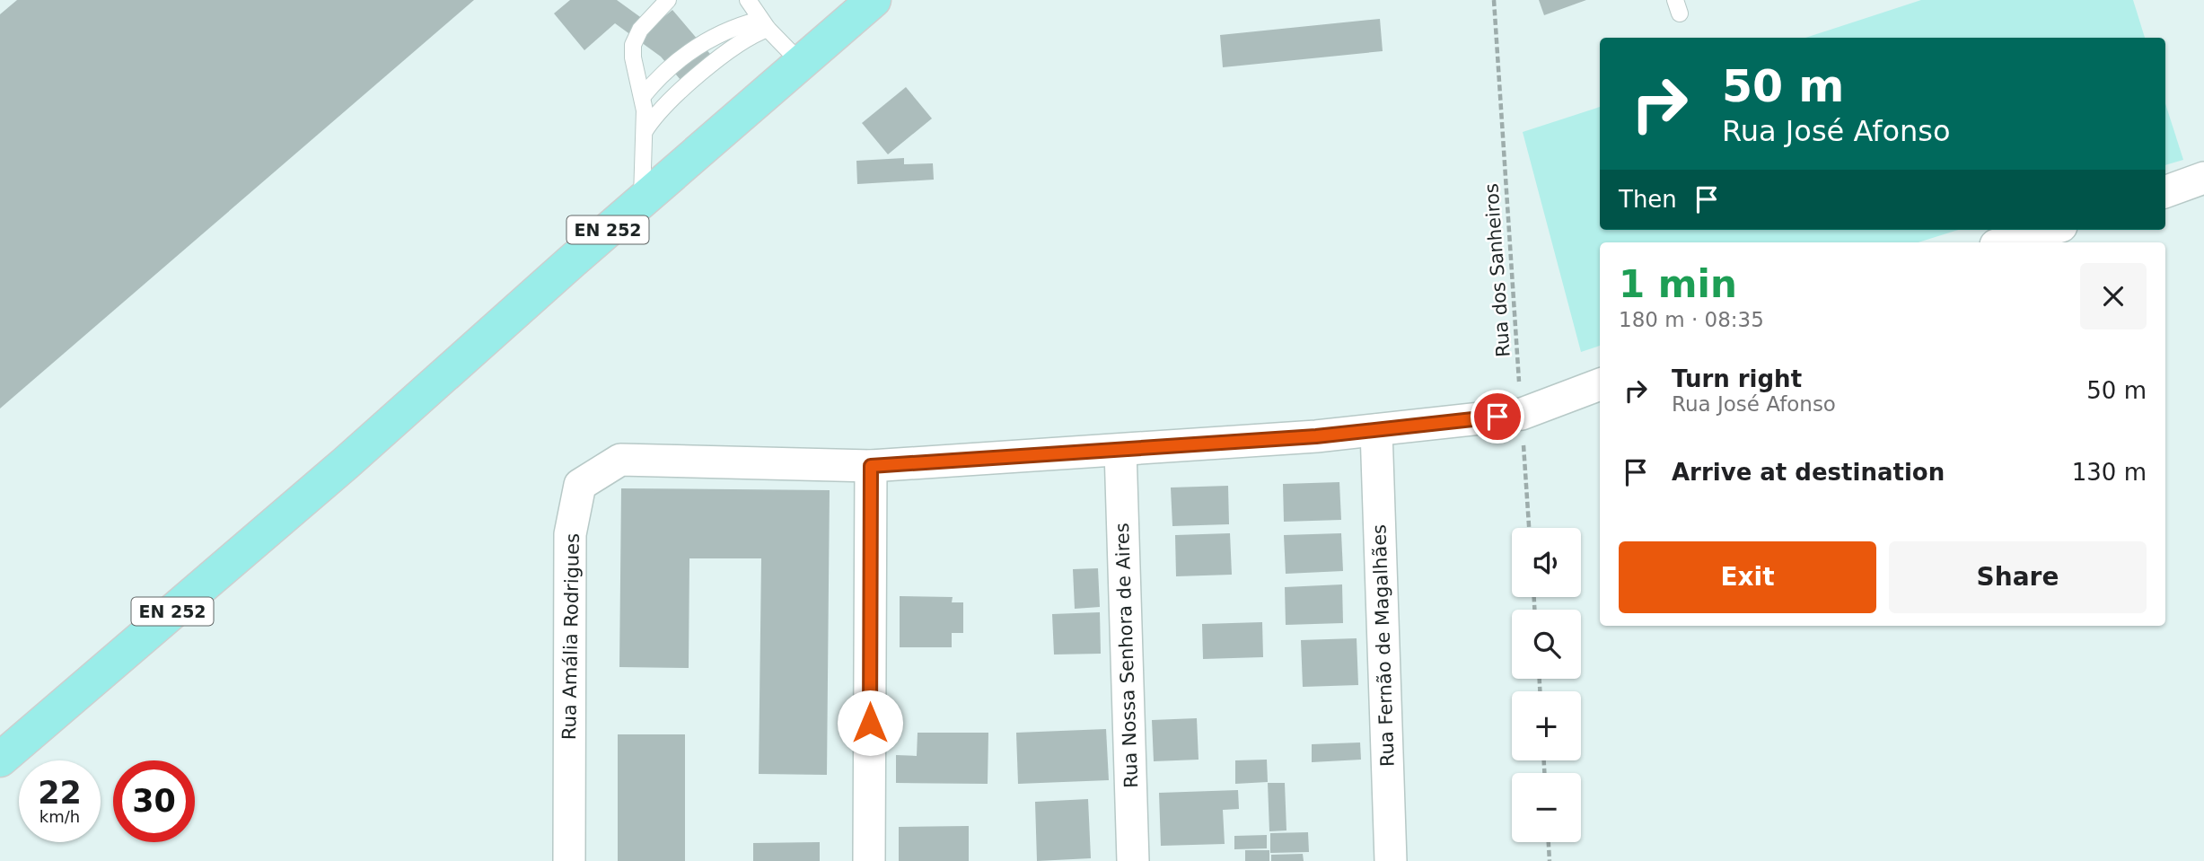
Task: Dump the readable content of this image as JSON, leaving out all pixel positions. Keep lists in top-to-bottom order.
{
  "streets": {
    "main road": ["EN 252"],
    "street": ["Rua Amália Rodrigues", "Rua Fernão de Magalhães", "Rua Nossa Senhora de Aires"],
    "path": ["Rua dos Sanheiros"]
  },
  "crossings": [
    ["Rua dos Sanheiros", "Rua Amália Rodrigues"],
    ["Rua Amália Rodrigues", "Rua Fernão de Magalhães"],
    ["Rua Amália Rodrigues", "Rua Nossa Senhora de Aires"]
  ],
  "page": {
    "turn": ["50 m", "Rua José Afonso"],
    "then": "Then",
    "heading": ["1 min", "180 m · 08:35"],
    "list": [
      {
        "name": "Turn right",
        "note": "Rua José Afonso",
        "value": "50 m"
      },
      {
        "name": "Arrive at destination",
        "value": "130 m"
      }
    ],
    "map_buttons": ["+", "−"],
    "buttons": ["Exit", "Share"],
    "speed": "22 km/h",
    "limit": "30"
  }
}
